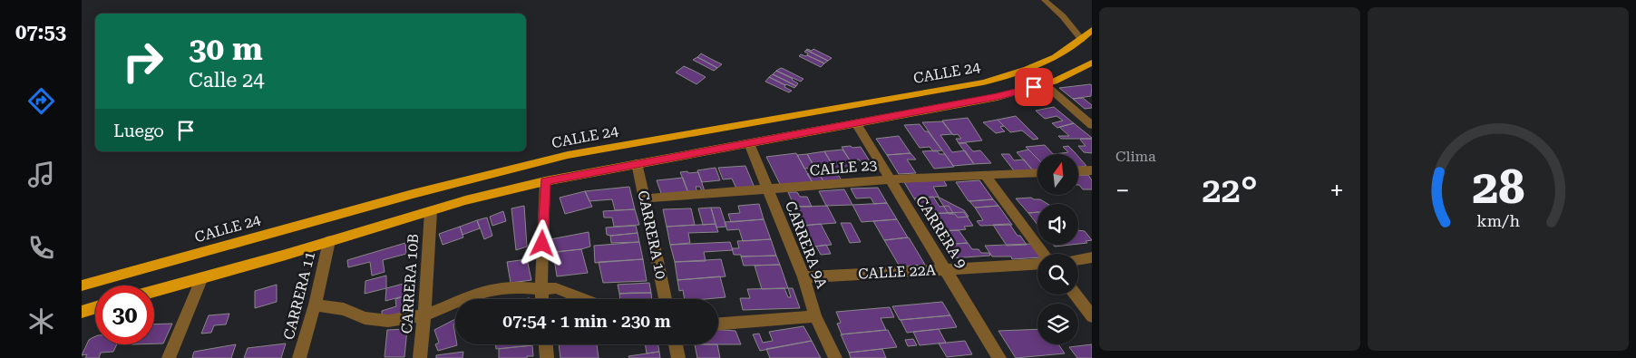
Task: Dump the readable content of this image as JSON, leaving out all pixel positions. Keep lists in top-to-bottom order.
{
  "streets": {
    "main road": ["CALLE 24"],
    "street": [
      "CALLE 23",
      "CARRERA 9",
      "CARRERA 10",
      "CARRERA 9A",
      "CALLE 22A",
      "CARRERA 10B",
      "CARRERA 11"
    ]
  },
  "crossings": [
    ["CALLE 23", "CARRERA 9"],
    ["CALLE 23", "CARRERA 10"],
    ["CALLE 23", "CARRERA 9A"],
    ["CARRERA 9", "CALLE 22A"],
    ["CARRERA 9A", "CALLE 22A"]
  ],
  "north": "top",
  "page": {
    "tabs": "07:53",
    "tile": "Clima",
    "turn": ["30 m", "Calle 24"],
    "then": "Luego",
    "heat": ["−", "22°", "+"],
    "limit": "30",
    "trip": "07:54 · 1 min · 230 m",
    "gauge": ["28", "km/h"]
  }
}
